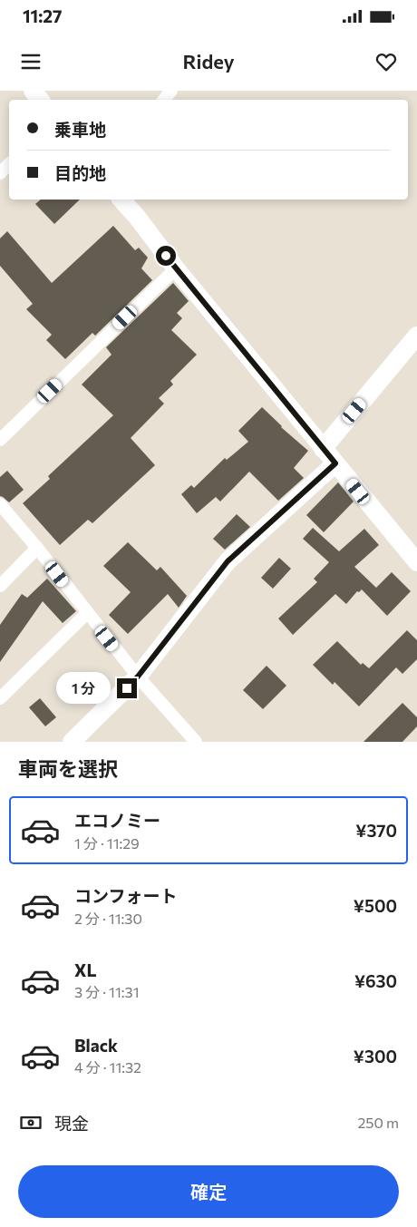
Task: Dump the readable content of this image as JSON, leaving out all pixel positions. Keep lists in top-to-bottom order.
{
  "page": {
    "status": "11:27",
    "header": "Ridey",
    "banner": ["乗車地", "目的地"],
    "bubble": "1 分",
    "heading": "車両を選択",
    "list": [
      {
        "name": "エコノミー",
        "note": "1 分 · 11:29",
        "value": "¥370"
      },
      {
        "name": "コンフォート",
        "note": "2 分 · 11:30",
        "value": "¥500"
      },
      {
        "name": "XL",
        "note": "3 分 · 11:31",
        "value": "¥630"
      },
      {
        "name": "Black",
        "note": "4 分 · 11:32",
        "value": "¥300"
      }
    ],
    "pay": ["現金", "250 m"],
    "buttons": "確定"
  }
}
